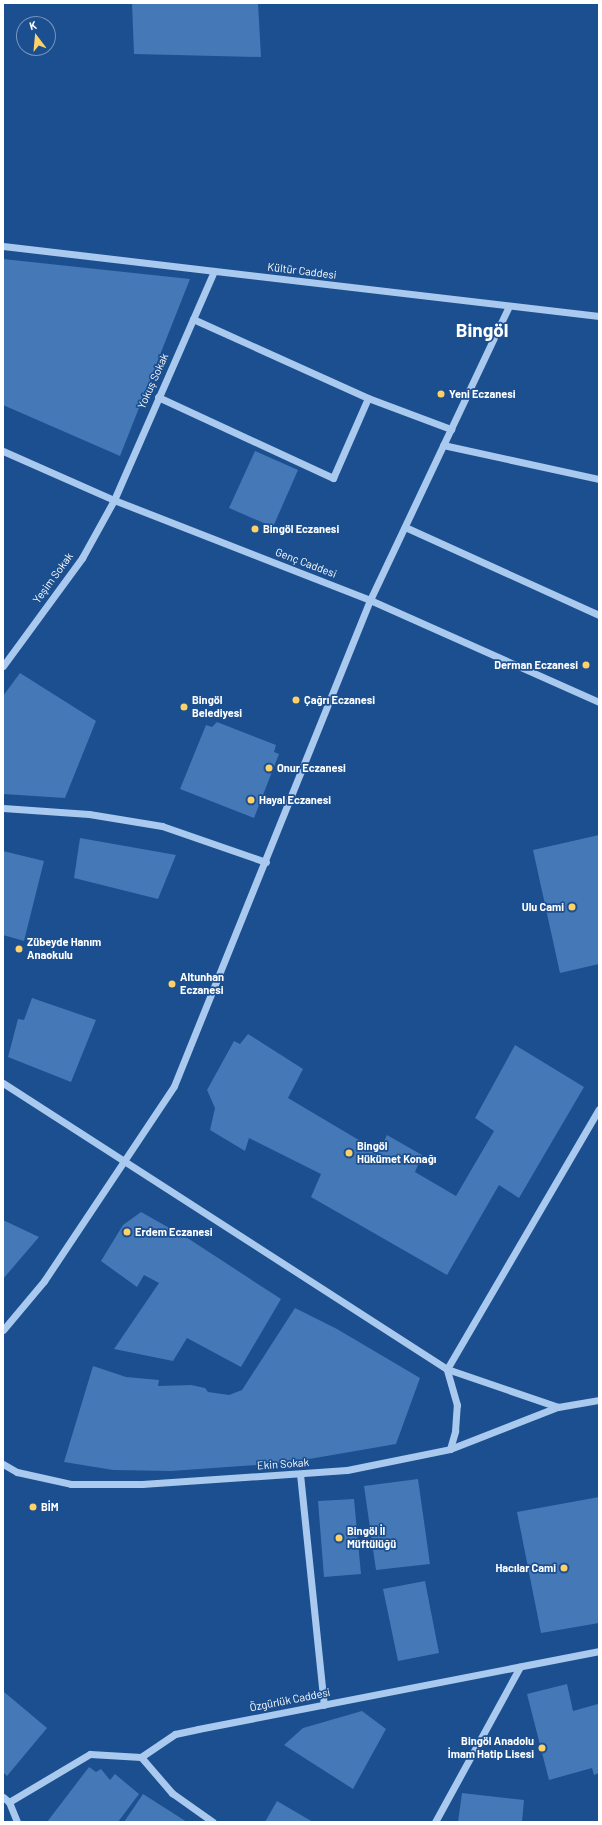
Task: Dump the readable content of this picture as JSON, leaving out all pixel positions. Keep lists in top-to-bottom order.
{
  "streets": {
    "street": [
      "Kültür Caddesi",
      "Yokuş Sokak",
      "Genç Caddesi",
      "Yeşim Sokak",
      "Ekin Sokak",
      "Özgürlük Caddesi"
    ]
  },
  "crossings": [
    ["Kültür Caddesi", "Yokuş Sokak"],
    ["Yokuş Sokak", "Genç Caddesi"],
    ["Yokuş Sokak", "Yeşim Sokak"],
    ["Genç Caddesi", "Yeşim Sokak"]
  ],
  "districts": ["Bingöl"],
  "places": [
    "Yeni Eczanesi",
    "Bingöl Eczanesi",
    "Derman Eczanesi",
    "Çağrı Eczanesi",
    "Bingöl Belediyesi",
    "Onur Eczanesi",
    "Hayal Eczanesi",
    "Ulu Cami",
    "Zübeyde Hanım Anaokulu",
    "Altunhan Eczanesi",
    "Bingöl Hükümet Konağı",
    "Erdem Eczanesi",
    "BİM",
    "Bingöl İl Müftülüğü",
    "Hacılar Cami",
    "Bingöl Anadolu İmam Hatip Lisesi"
  ],
  "north": "top"
}
